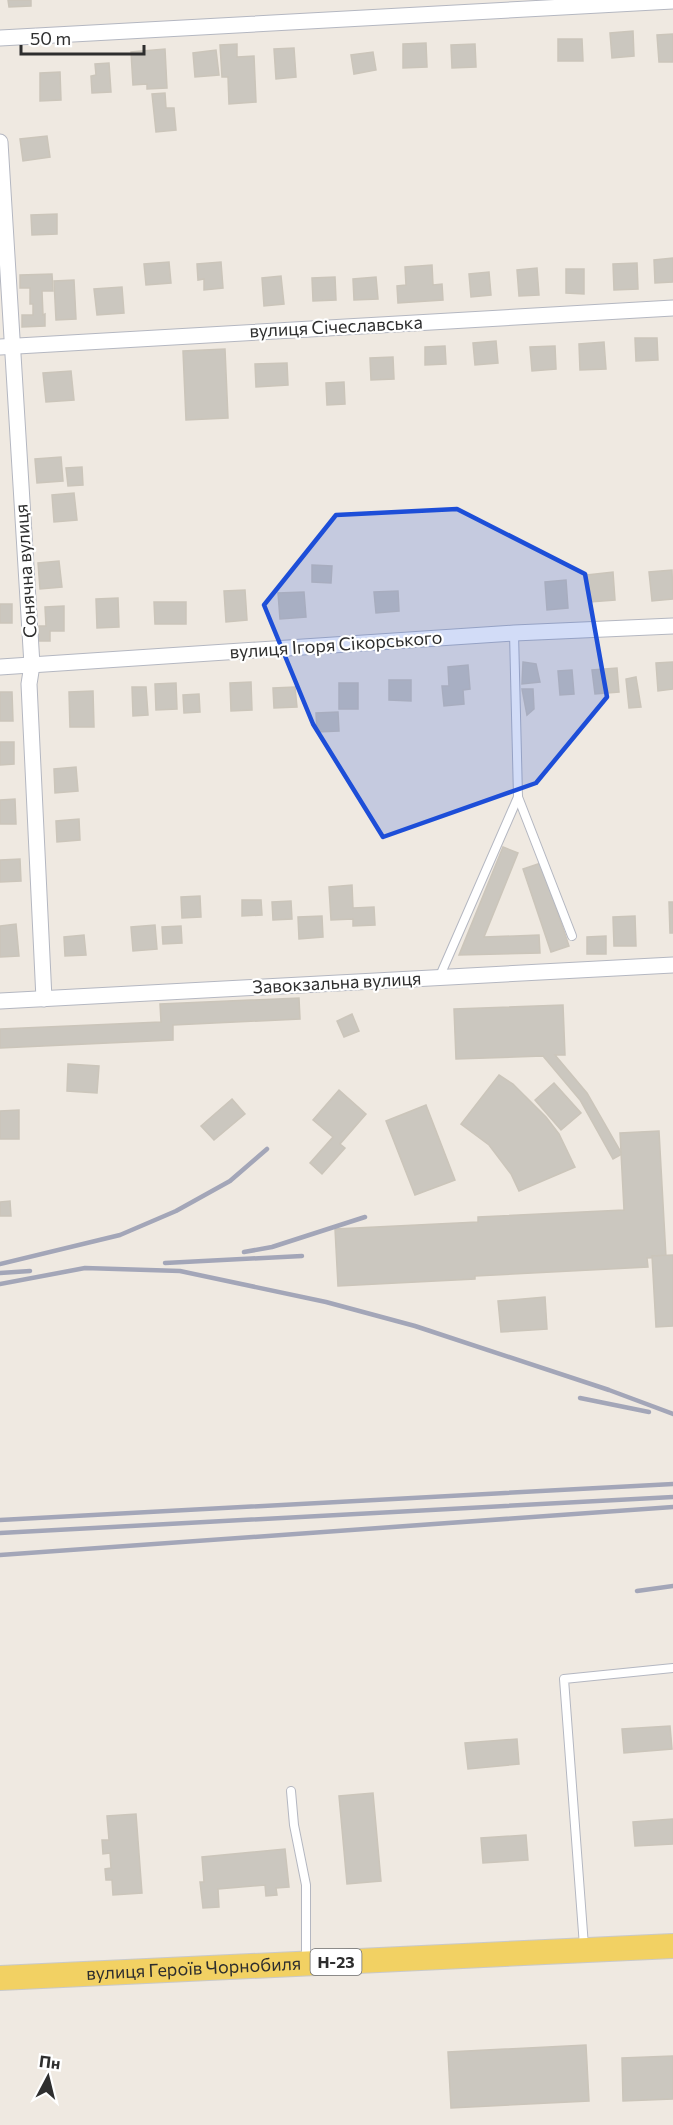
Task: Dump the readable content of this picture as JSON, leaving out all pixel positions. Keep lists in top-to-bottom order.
{
  "streets": {
    "main road": ["Н-23", "вулиця Героїв Чорнобиля"],
    "street": [
      "вулиця Січеславська",
      "Сонячна вулиця",
      "вулиця Ігоря Сікорського",
      "Завокзальна вулиця"
    ]
  },
  "crossings": [
    ["вулиця Січеславська", "Сонячна вулиця"],
    ["Сонячна вулиця", "вулиця Ігоря Сікорського"],
    ["Сонячна вулиця", "Завокзальна вулиця"]
  ],
  "scale_bar": "50 m",
  "north": "top"
}
